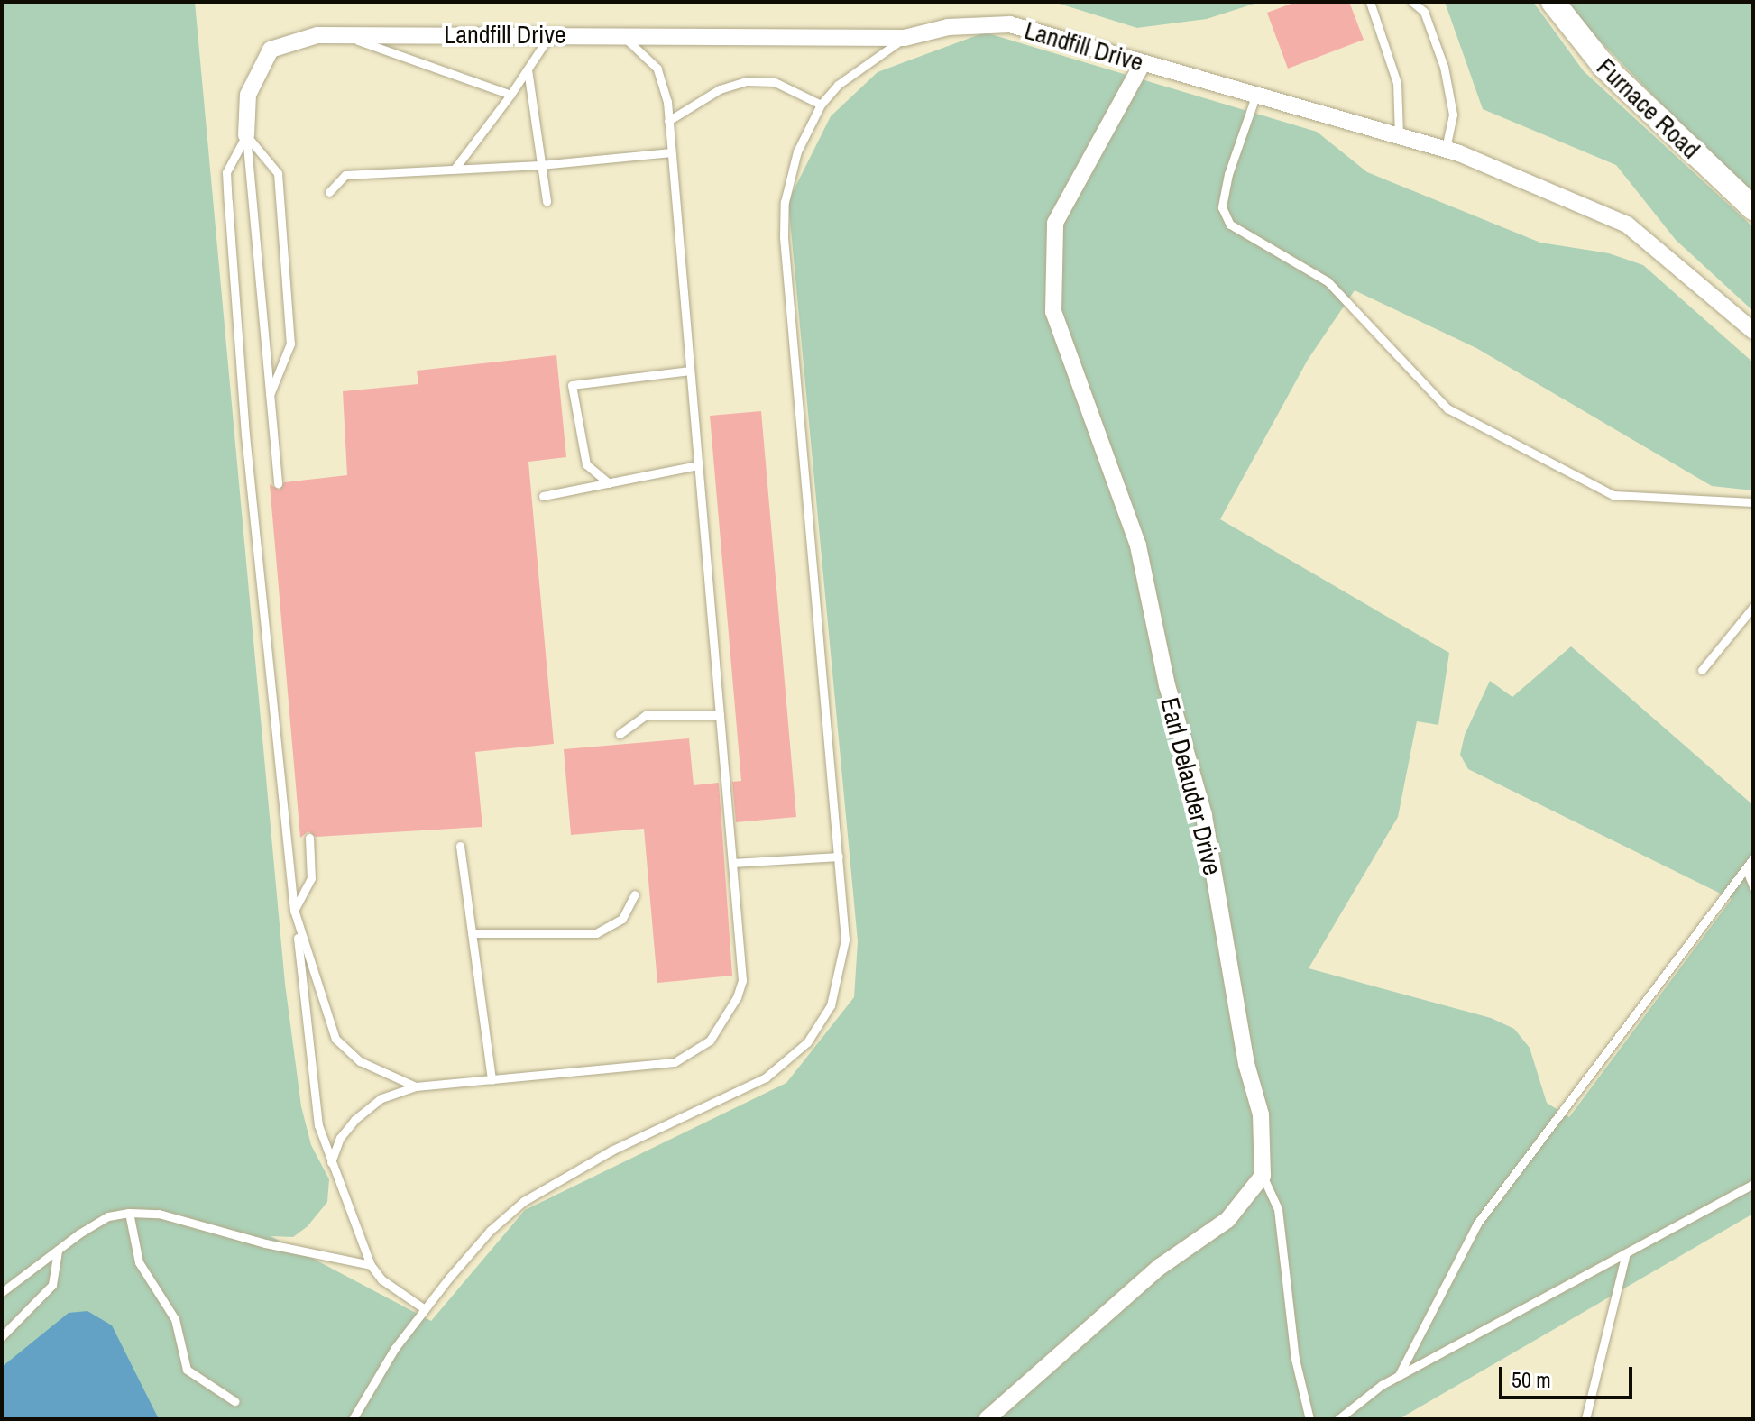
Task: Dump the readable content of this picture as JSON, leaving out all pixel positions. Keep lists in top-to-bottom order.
{
  "streets": {
    "main road": ["Furnace Road"],
    "street": ["Landfill Drive", "Earl Delauder Drive"]
  },
  "crossings": [
    ["Landfill Drive", "Earl Delauder Drive"]
  ],
  "scale_bar": "50 m"
}
